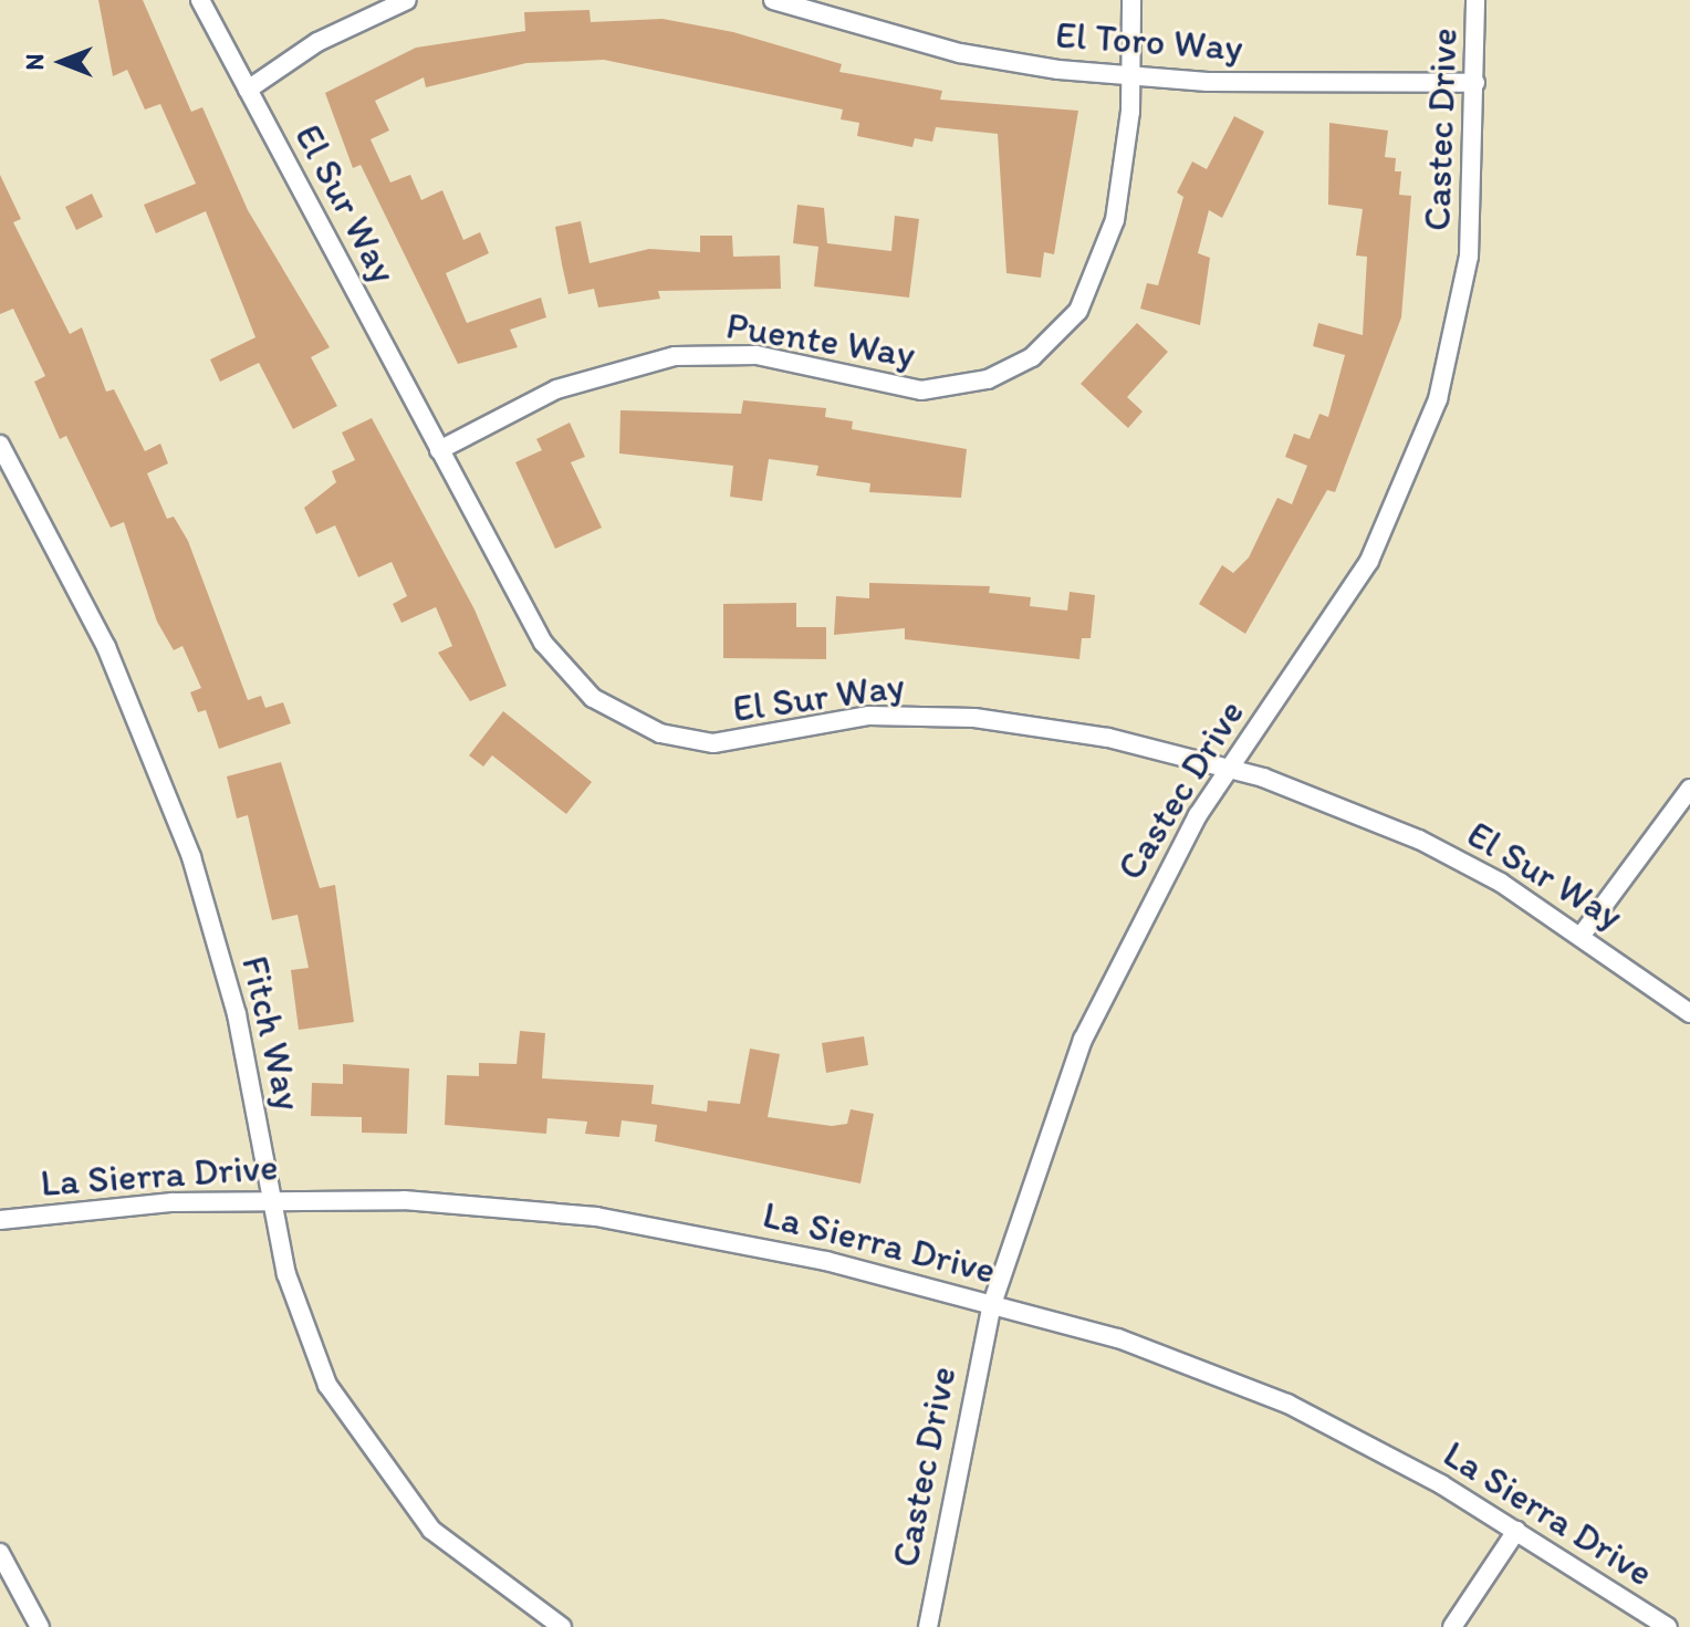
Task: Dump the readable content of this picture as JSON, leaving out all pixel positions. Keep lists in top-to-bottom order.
{
  "streets": {
    "street": [
      "El Toro Way",
      "Castec Drive",
      "El Sur Way",
      "Puente Way",
      "Fitch Way",
      "La Sierra Drive"
    ]
  },
  "crossings": [
    ["El Toro Way", "Castec Drive"],
    ["El Toro Way", "Puente Way"],
    ["Castec Drive", "El Sur Way"],
    ["Castec Drive", "La Sierra Drive"],
    ["El Sur Way", "Puente Way"],
    ["Fitch Way", "La Sierra Drive"]
  ],
  "north": "left"
}
